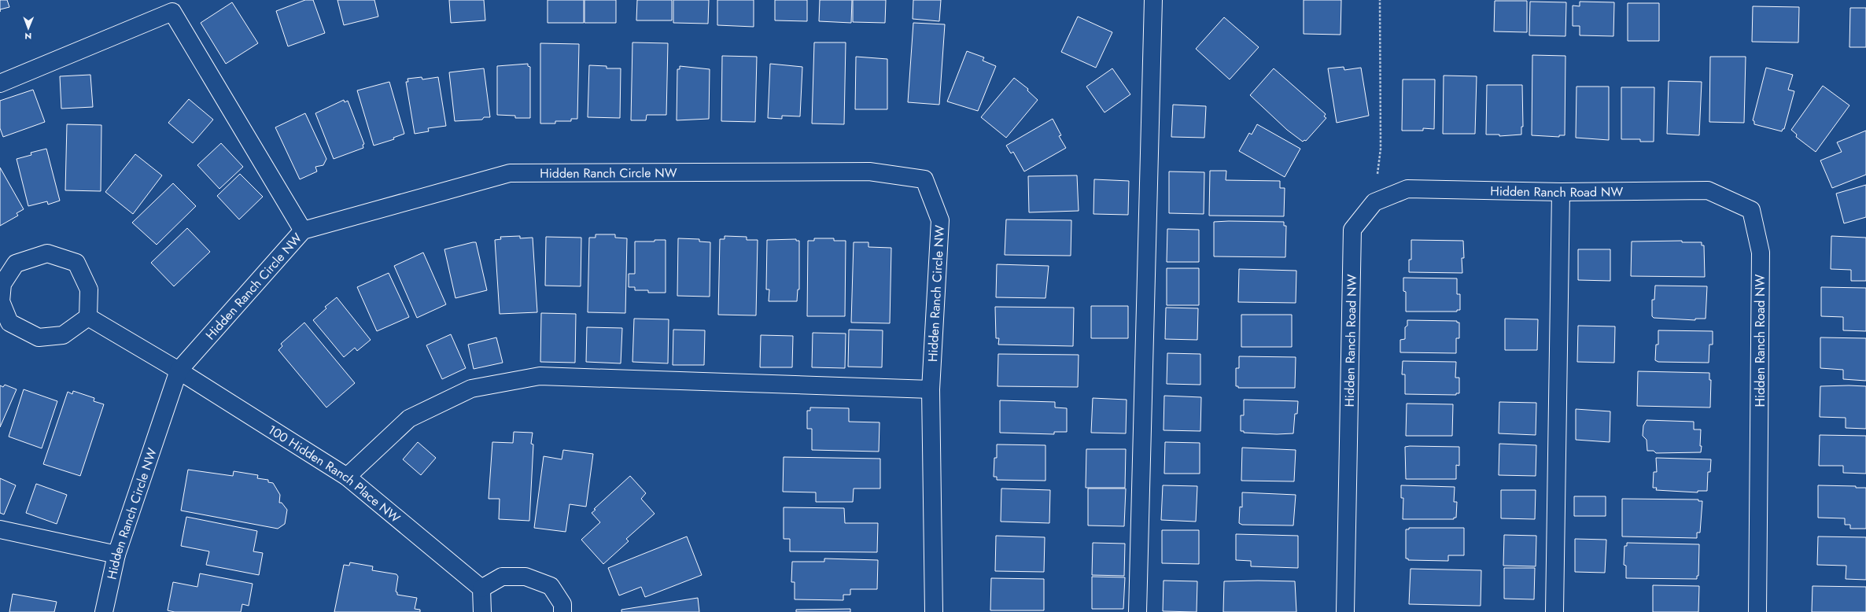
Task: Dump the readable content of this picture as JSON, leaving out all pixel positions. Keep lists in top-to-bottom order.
{
  "streets": {
    "street": ["Hidden Ranch Circle NW", "Hidden Ranch Road NW", "100 Hidden Ranch Place NW"]
  },
  "crossings": [
    ["Hidden Ranch Circle NW", "100 Hidden Ranch Place NW"]
  ],
  "north": "bottom"
}
